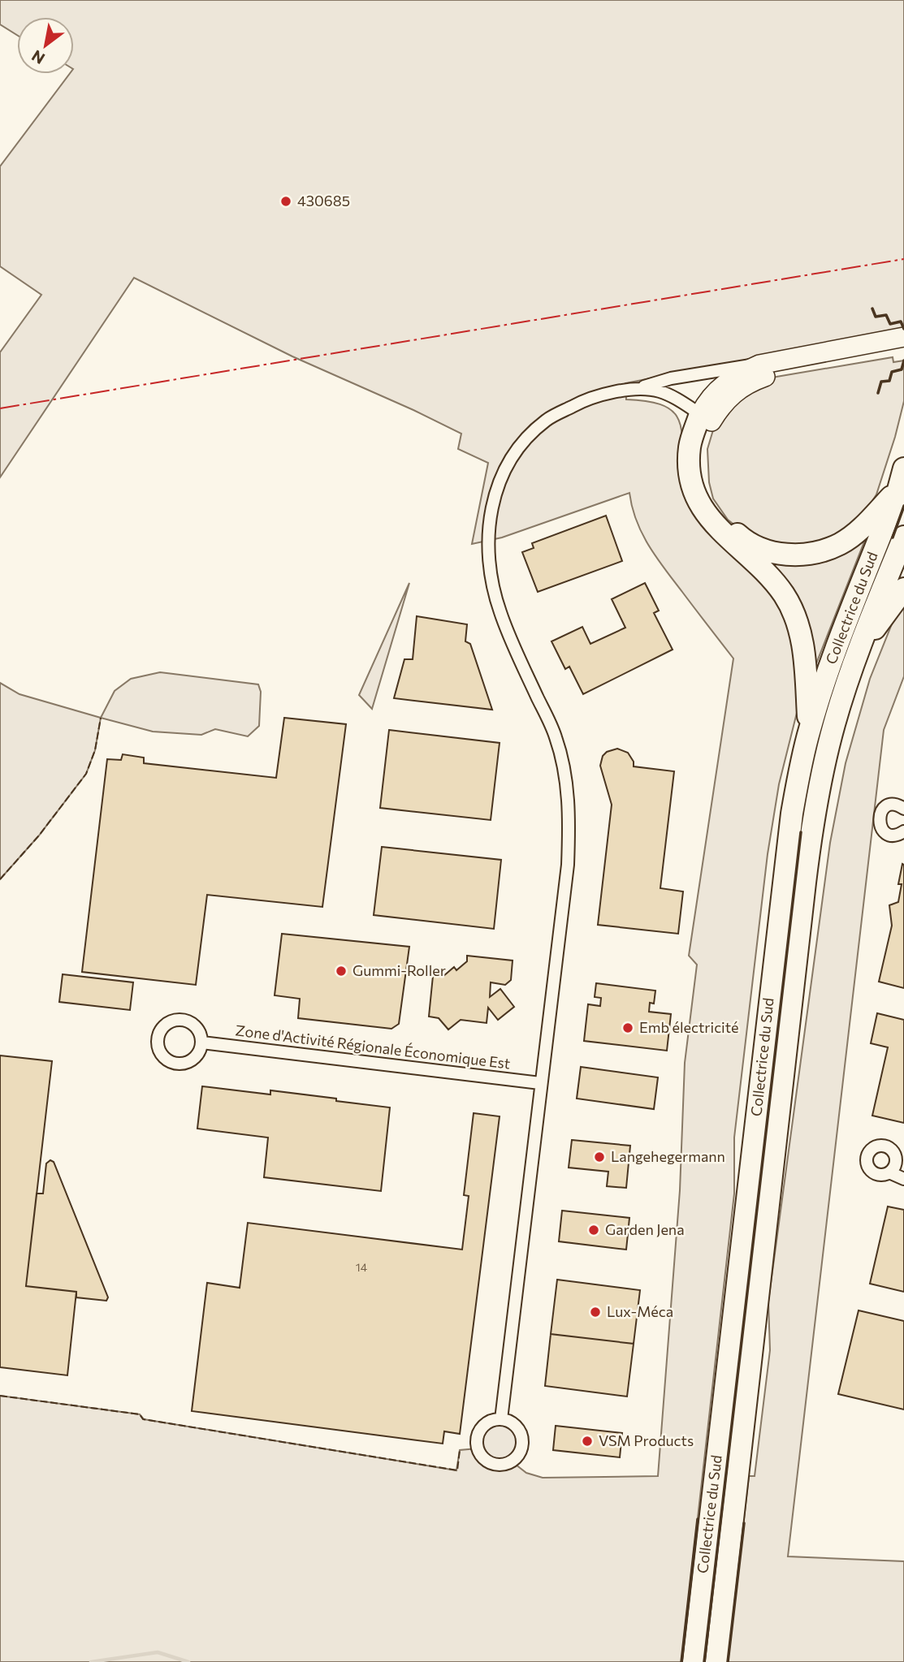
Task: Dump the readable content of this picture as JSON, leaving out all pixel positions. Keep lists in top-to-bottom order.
{
  "streets": {
    "highway": ["Collectrice du Sud"],
    "street": ["Zone d'Activité Régionale Économique Est"]
  },
  "places": [
    "430685",
    "Gummi-Roller",
    "Emb électricité",
    "Langehegermann",
    "Garden Jena",
    "Lux-Méca",
    "VSM Products"
  ],
  "house_numbers": ["14"],
  "north": "bottom left"
}
